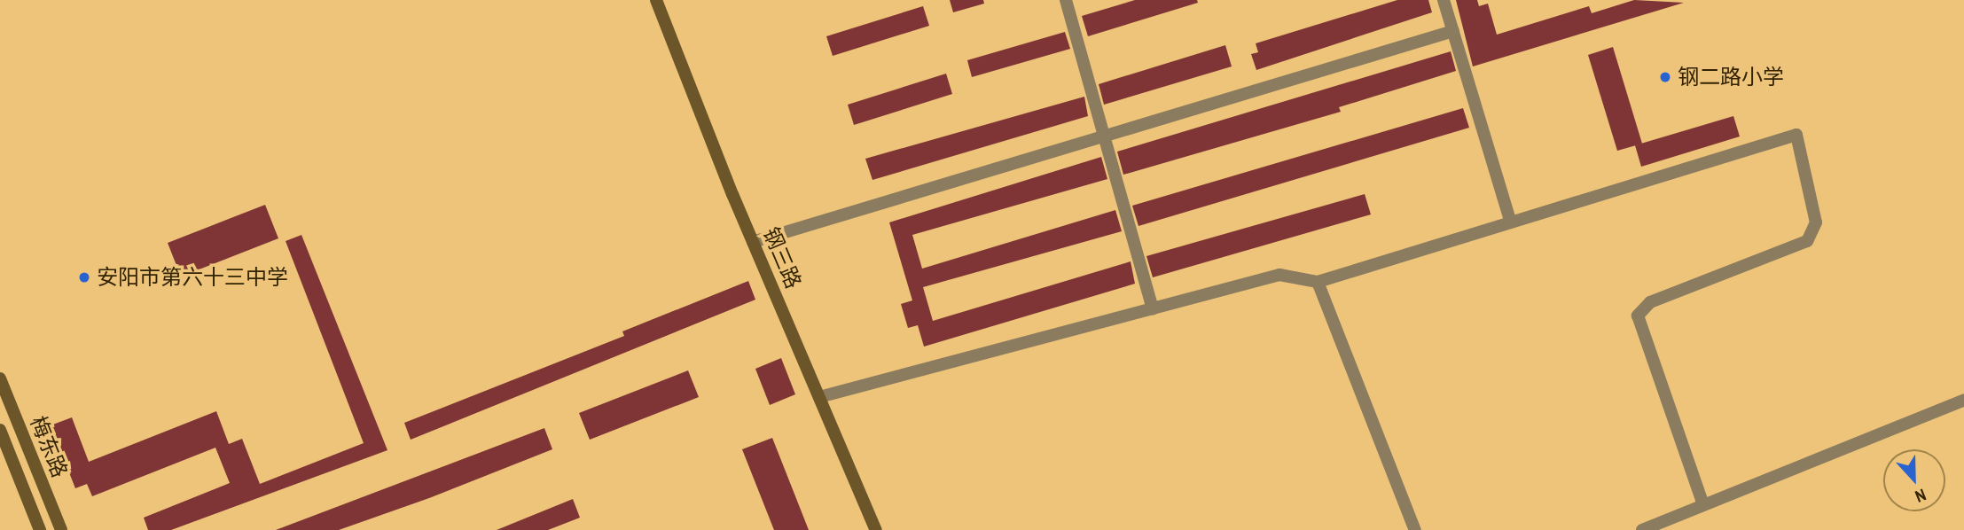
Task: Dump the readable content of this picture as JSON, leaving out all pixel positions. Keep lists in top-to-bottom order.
{
  "streets": {
    "street": ["钢三路", "梅东路"]
  },
  "places": ["钢二路小学", "安阳市第六十三中学"],
  "north": "bottom"
}
